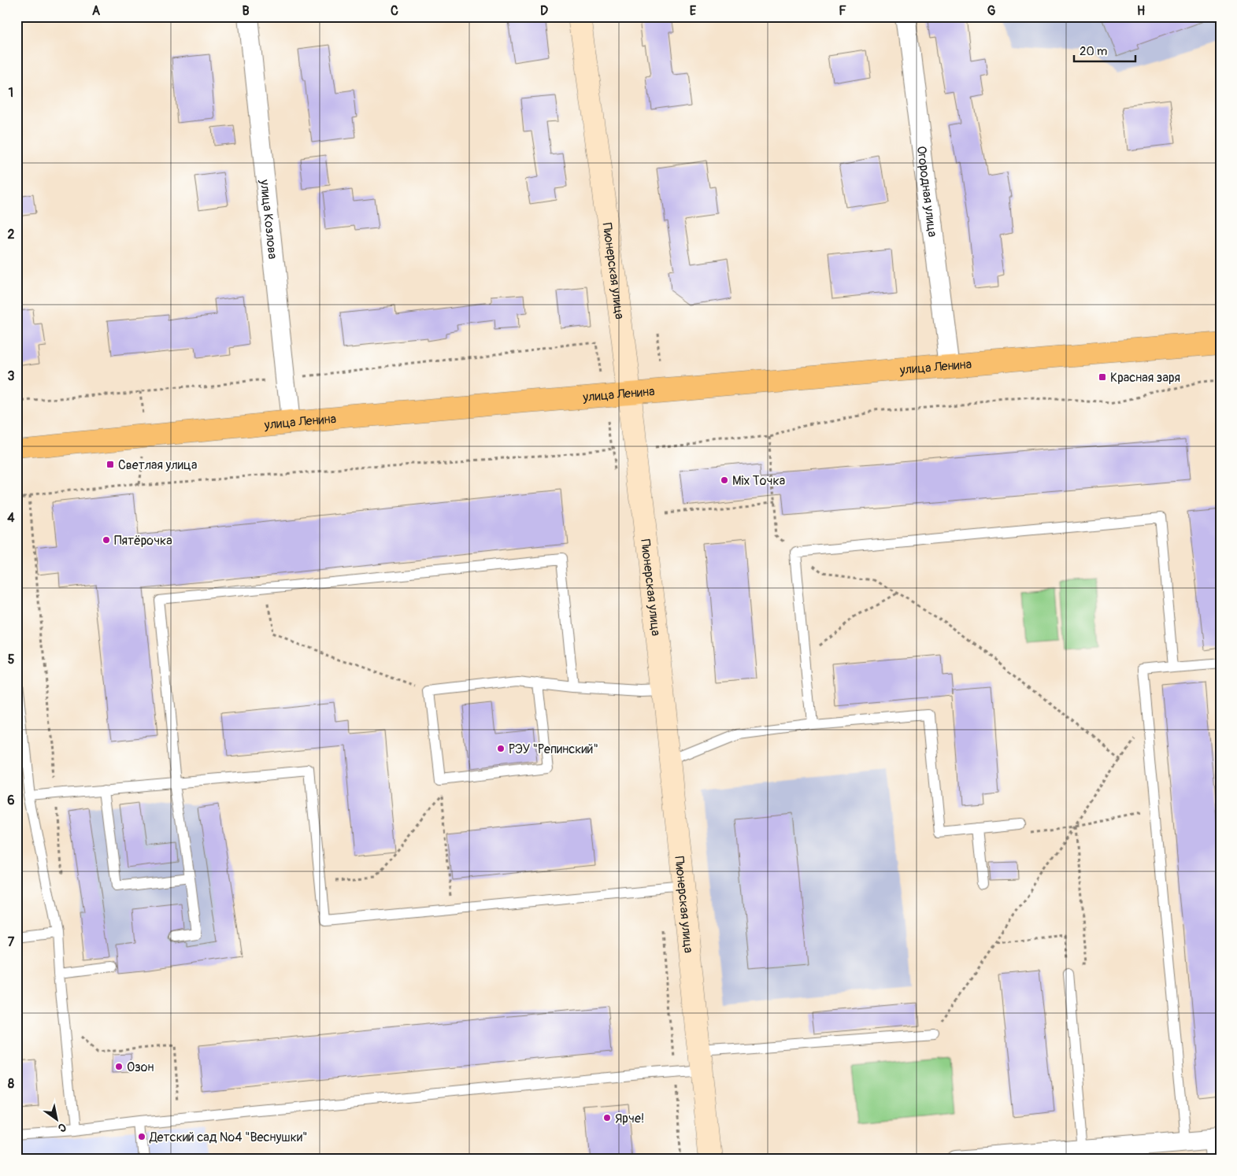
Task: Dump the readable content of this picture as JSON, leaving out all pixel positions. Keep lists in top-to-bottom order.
{
  "streets": {
    "main road": ["улица Ленина"],
    "street": ["Огородная улица", "улица Козлова", "Пионерская улица"]
  },
  "crossings": [
    ["Огородная улица", "улица Ленина"],
    ["улица Козлова", "улица Ленина"],
    ["Пионерская улица", "улица Ленина"]
  ],
  "places": {
    "transit": ["Красная заря", "Светлая улица"],
    "other": [
      "Mix Точка",
      "Пятёрочка",
      "РЭУ \"Репинский\"",
      "Озон",
      "Ярче!",
      "Детский сад №4 \"Веснушки\""
    ]
  },
  "scale_bar": "20 m",
  "north": "bottom right",
  "grid": {
    "columns": [
      "A",
      "B",
      "C",
      "D",
      "E",
      "F",
      "G",
      "H"
    ],
    "rows": [
      "1",
      "2",
      "3",
      "4",
      "5",
      "6",
      "7",
      "8"
    ]
  }
}
